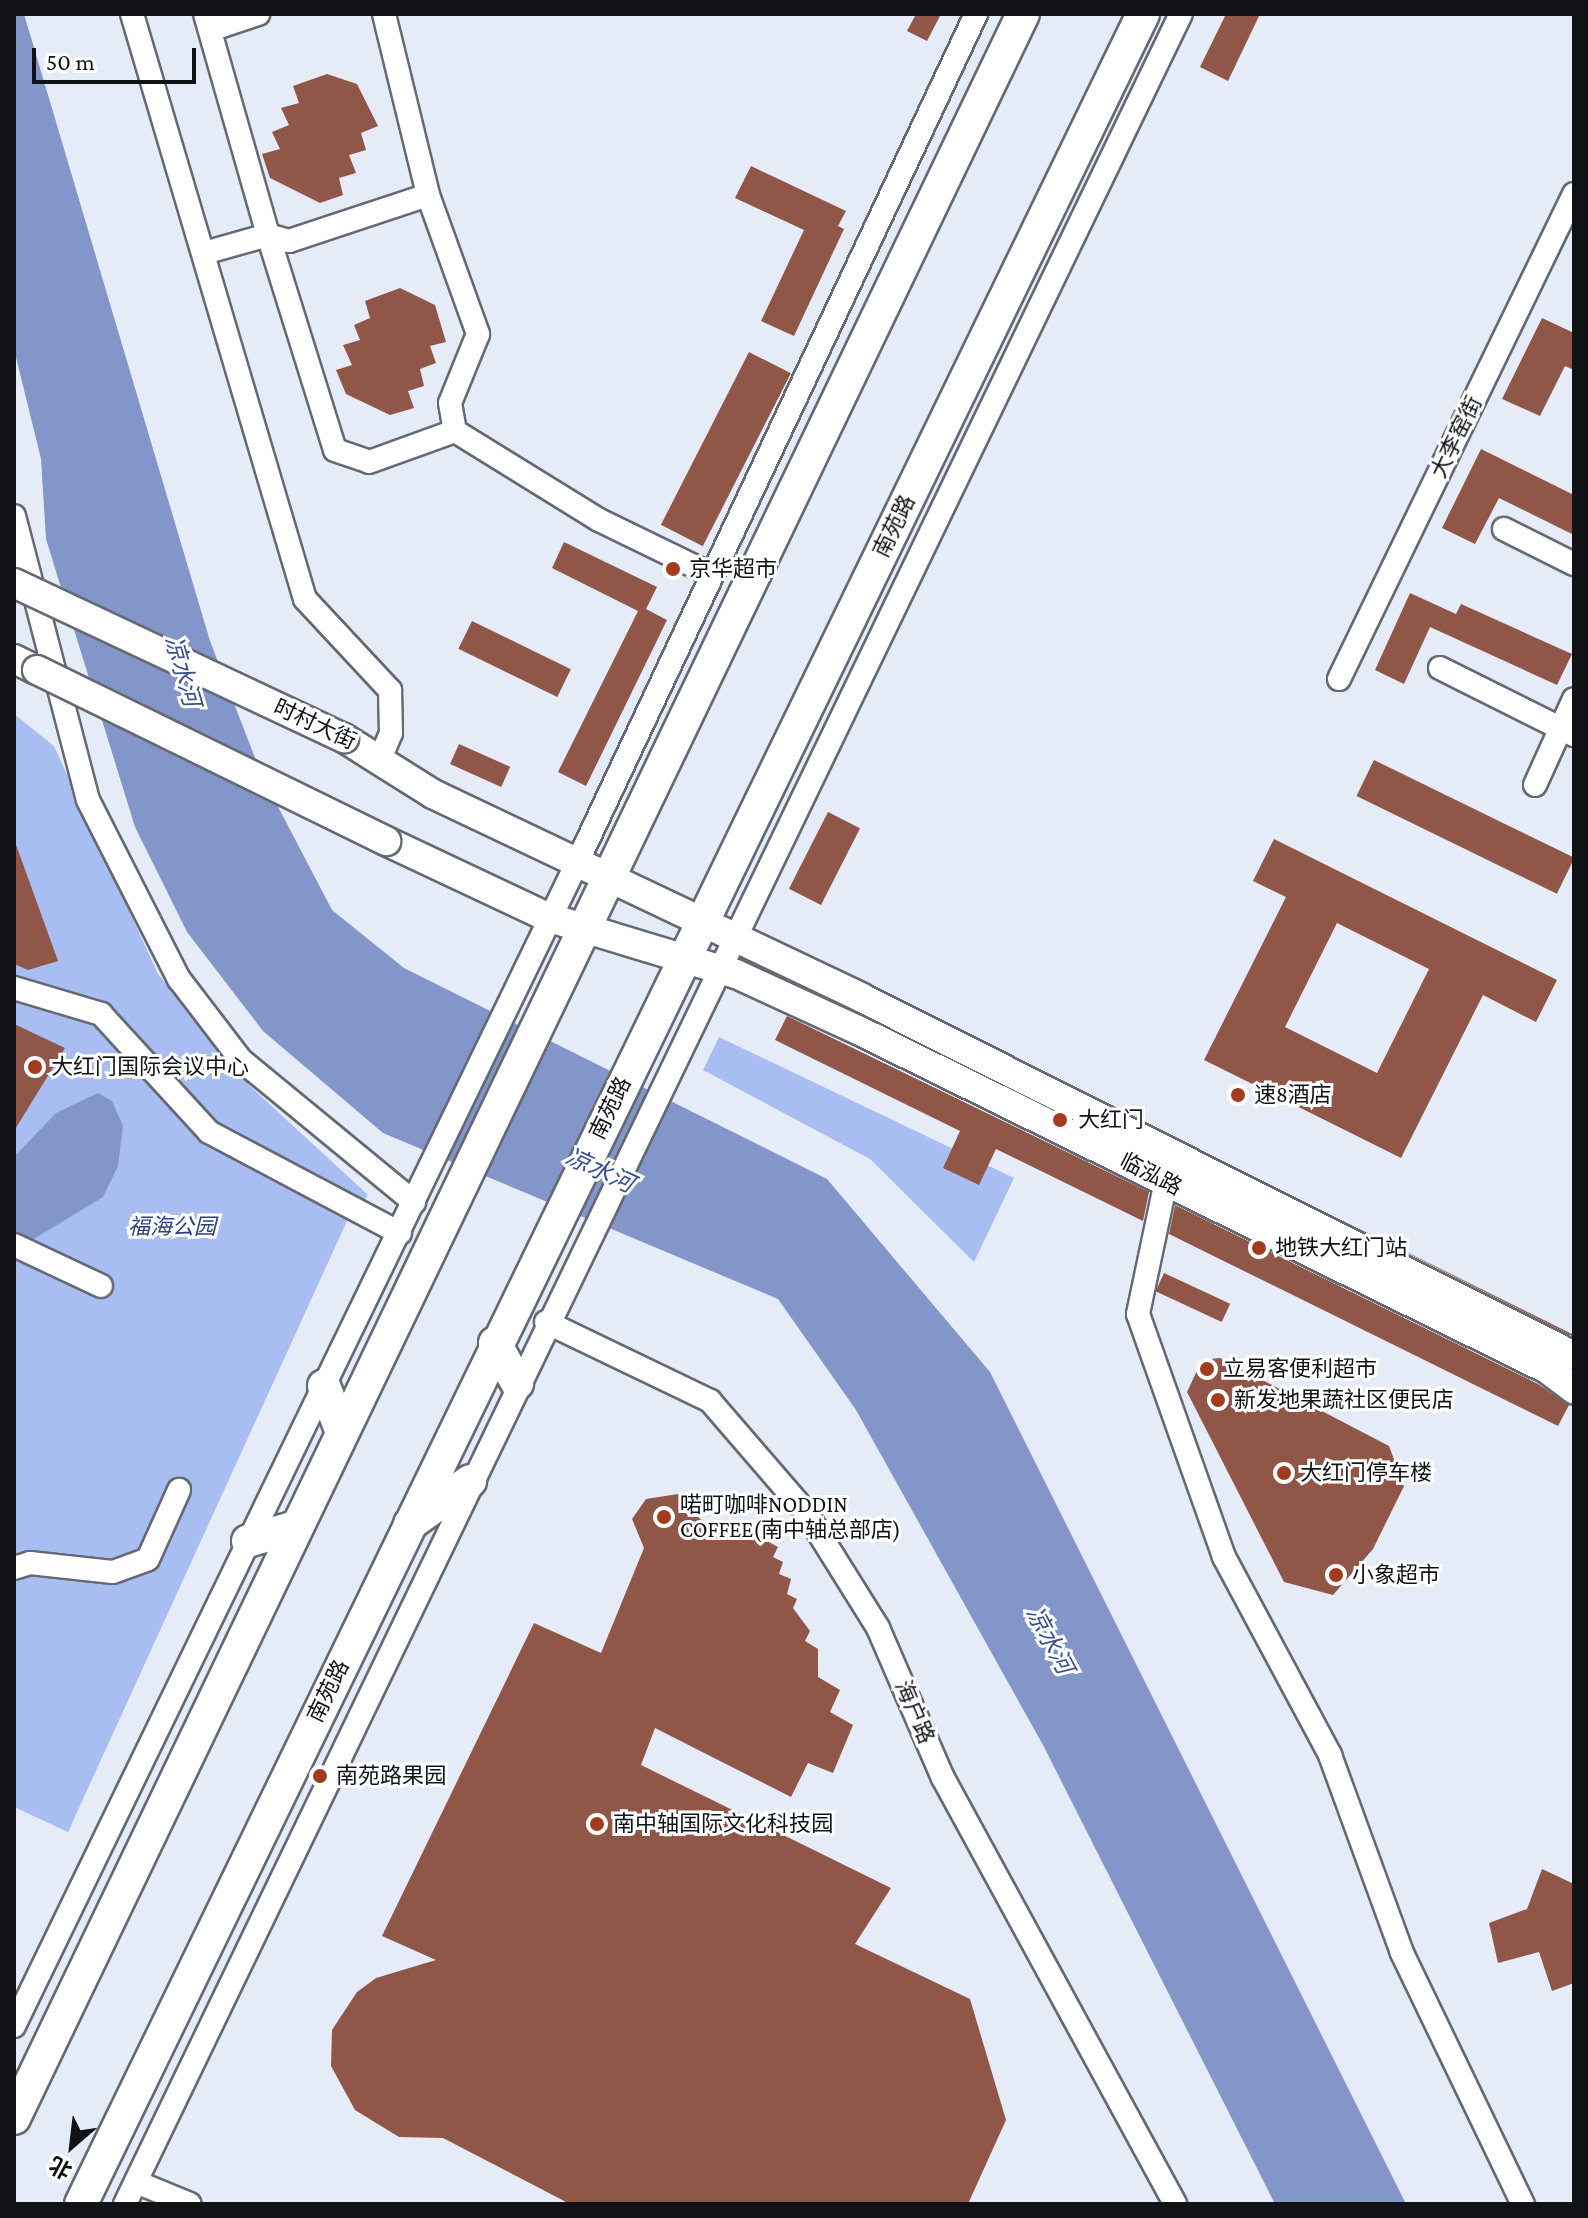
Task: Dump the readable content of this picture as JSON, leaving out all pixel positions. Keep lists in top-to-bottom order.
{
  "streets": {
    "highway": ["南苑路"],
    "main road": ["时村大街", "临泓路"],
    "street": ["大李窑街", "海户路"]
  },
  "crossings": [
    ["南苑路", "临泓路"],
    ["时村大街", "临泓路"]
  ],
  "water": ["凉水河"],
  "parks": ["福海公园"],
  "places": [
    "京华超市",
    "大红门国际会议中心",
    "速8酒店",
    "大红门",
    "地铁大红门站",
    "立易客便利超市",
    "新发地果蔬社区便民店",
    "大红门停车楼",
    "喏町咖啡NODDIN COFFEE(南中轴总部店)",
    "小象超市",
    "南苑路果园",
    "南中轴国际文化科技园"
  ],
  "scale_bar": "50 m",
  "north": "bottom left"
}
